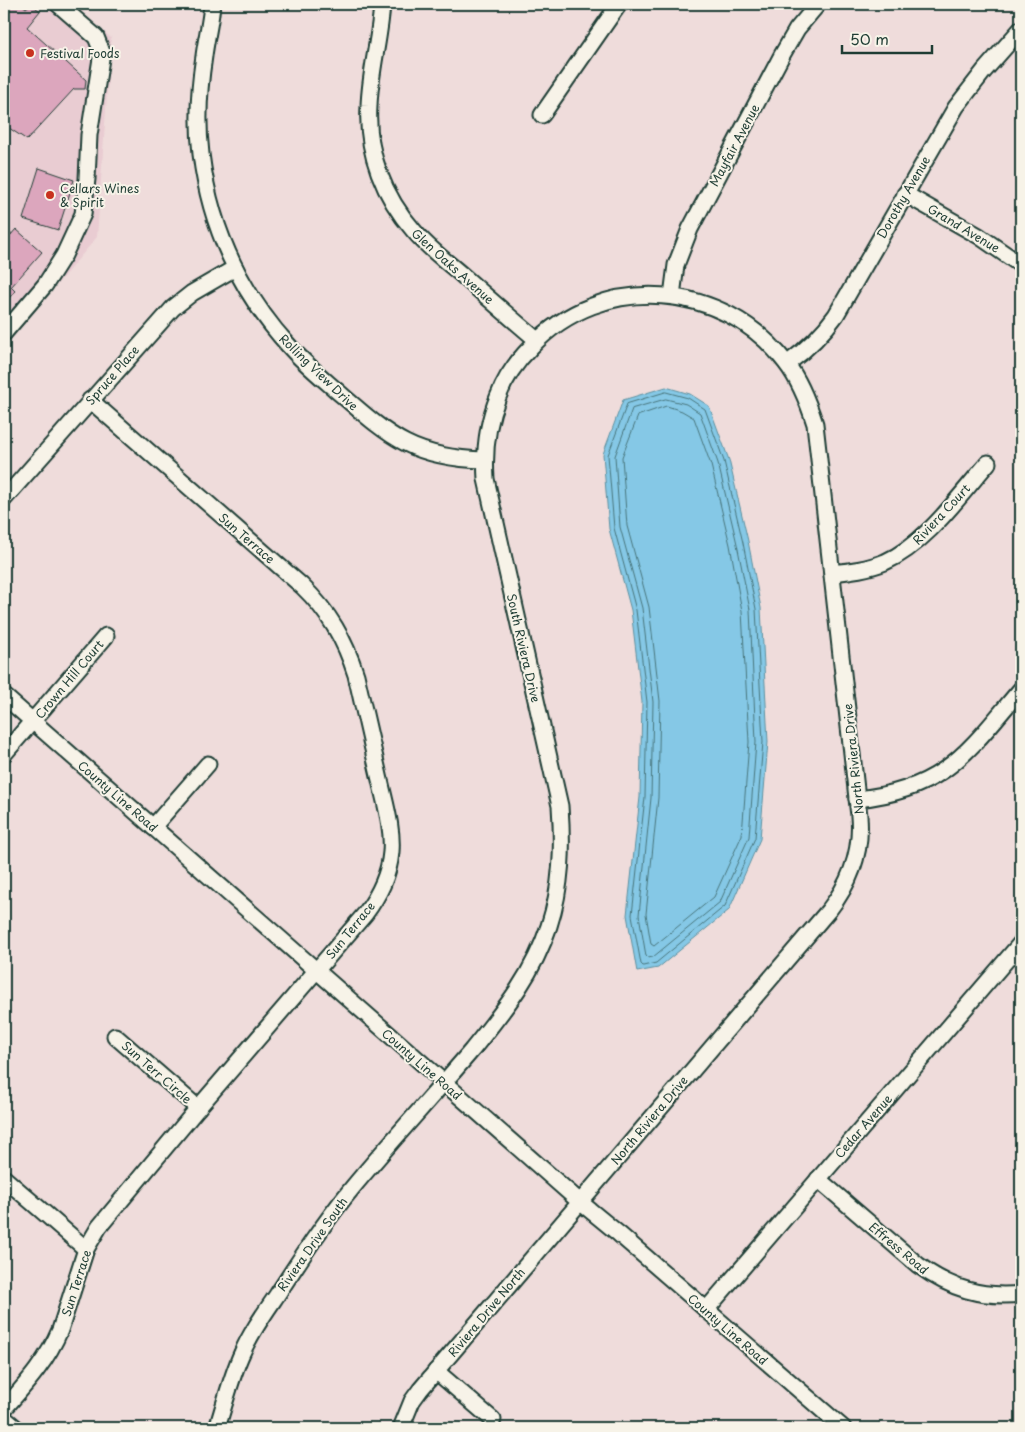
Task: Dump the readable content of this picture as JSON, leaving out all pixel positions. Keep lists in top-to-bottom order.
{
  "streets": {
    "street": [
      "Mayfair Avenue",
      "Dorothy Avenue",
      "Grand Avenue",
      "Glen Oaks Avenue",
      "Rolling View Drive",
      "Spruce Place",
      "Riviera Court",
      "Sun Terrace",
      "South Riviera Drive",
      "Crown Hill Court",
      "North Riviera Drive",
      "County Line Road",
      "Sun Terr Circle",
      "Cedar Avenue",
      "Riviera Drive South",
      "Effress Road",
      "Riviera Drive North"
    ]
  },
  "crossings": [
    ["Mayfair Avenue", "South Riviera Drive"],
    ["Mayfair Avenue", "North Riviera Drive"],
    ["Dorothy Avenue", "Grand Avenue"],
    ["Dorothy Avenue", "North Riviera Drive"],
    ["Glen Oaks Avenue", "South Riviera Drive"],
    ["Rolling View Drive", "Spruce Place"],
    ["Rolling View Drive", "South Riviera Drive"],
    ["Spruce Place", "Sun Terrace"],
    ["Riviera Court", "North Riviera Drive"],
    ["Sun Terrace", "County Line Road"],
    ["Sun Terrace", "Sun Terr Circle"],
    ["South Riviera Drive", "North Riviera Drive"],
    ["South Riviera Drive", "County Line Road"],
    ["South Riviera Drive", "Riviera Drive South"],
    ["Crown Hill Court", "County Line Road"],
    ["North Riviera Drive", "County Line Road"],
    ["North Riviera Drive", "Riviera Drive North"],
    ["County Line Road", "Cedar Avenue"],
    ["County Line Road", "Riviera Drive South"],
    ["County Line Road", "Riviera Drive North"],
    ["Cedar Avenue", "Effress Road"]
  ],
  "places": ["Festival Foods", "Cellars Wines & Spirit"],
  "scale_bar": "50 m"
}
